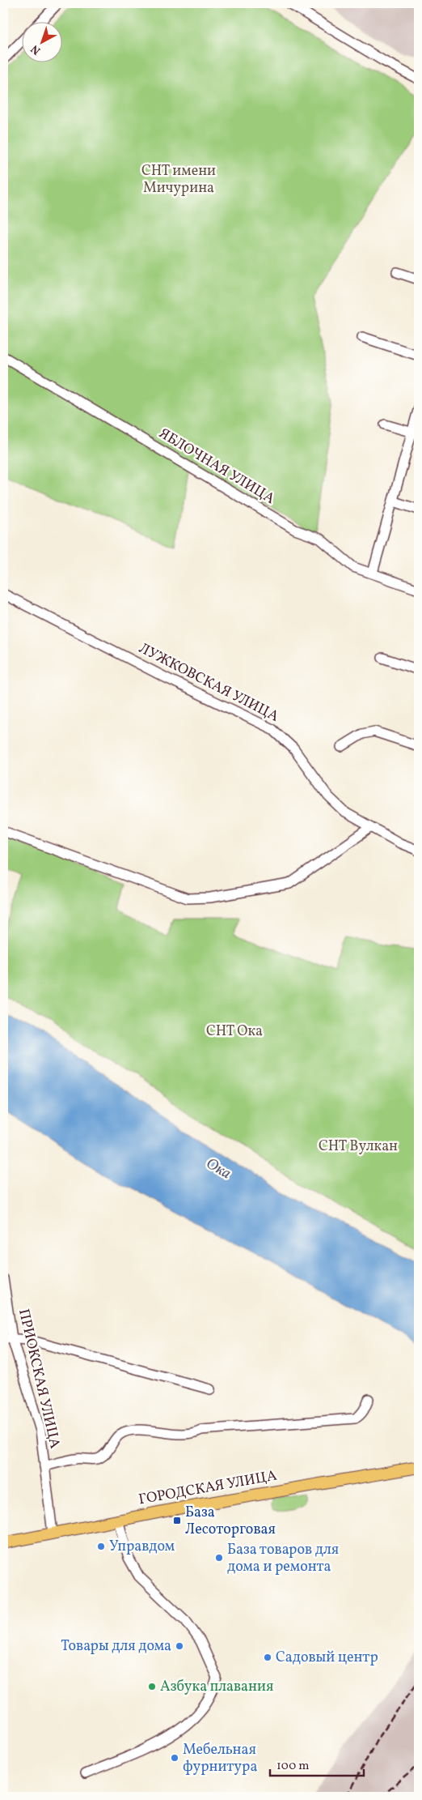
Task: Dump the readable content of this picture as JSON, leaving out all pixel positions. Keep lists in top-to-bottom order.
{
  "streets": {
    "main road": ["ГОРОДСКАЯ УЛИЦА"],
    "street": ["ЯБЛОЧНАЯ УЛИЦА", "ЛУЖКОВСКАЯ УЛИЦА", "ПРИОКСКАЯ УЛИЦА"]
  },
  "crossings": [
    ["ПРИОКСКАЯ УЛИЦА", "ГОРОДСКАЯ УЛИЦА"]
  ],
  "water": ["Ока"],
  "parks": ["СНТ имени Мичурина", "СНТ Ока", "СНТ Вулкан"],
  "places": {
    "transit": ["База Лесоторговая"],
    "other": [
      "Управдом",
      "База товаров для дома и ремонта",
      "Товары для дома",
      "Садовый центр",
      "Азбука плавания",
      "Мебельная фурнитура"
    ]
  },
  "scale_bar": "100 m",
  "north": "bottom left"
}
